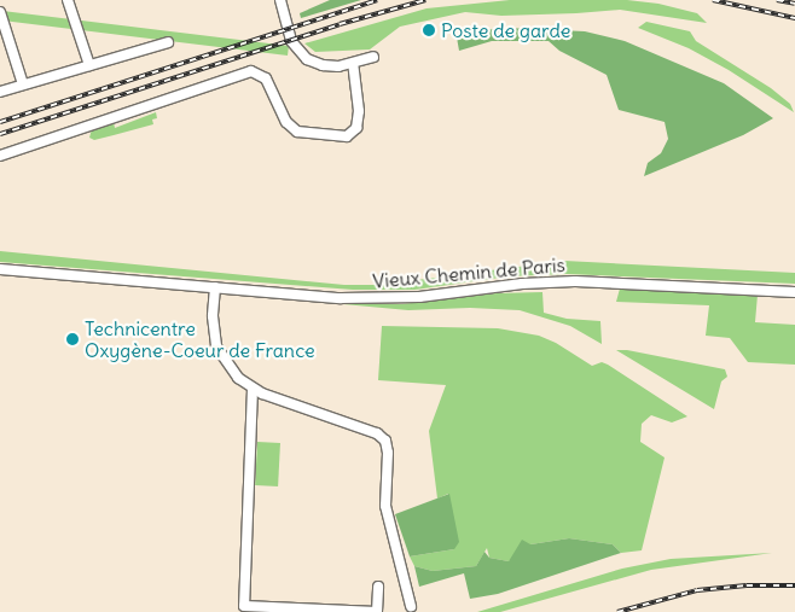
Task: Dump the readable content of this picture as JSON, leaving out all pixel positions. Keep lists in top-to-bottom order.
{
  "streets": {
    "street": ["Vieux Chemin de Paris"]
  },
  "places": ["Poste de garde", "Technicentre Oxygène-Coeur de France"]
}
